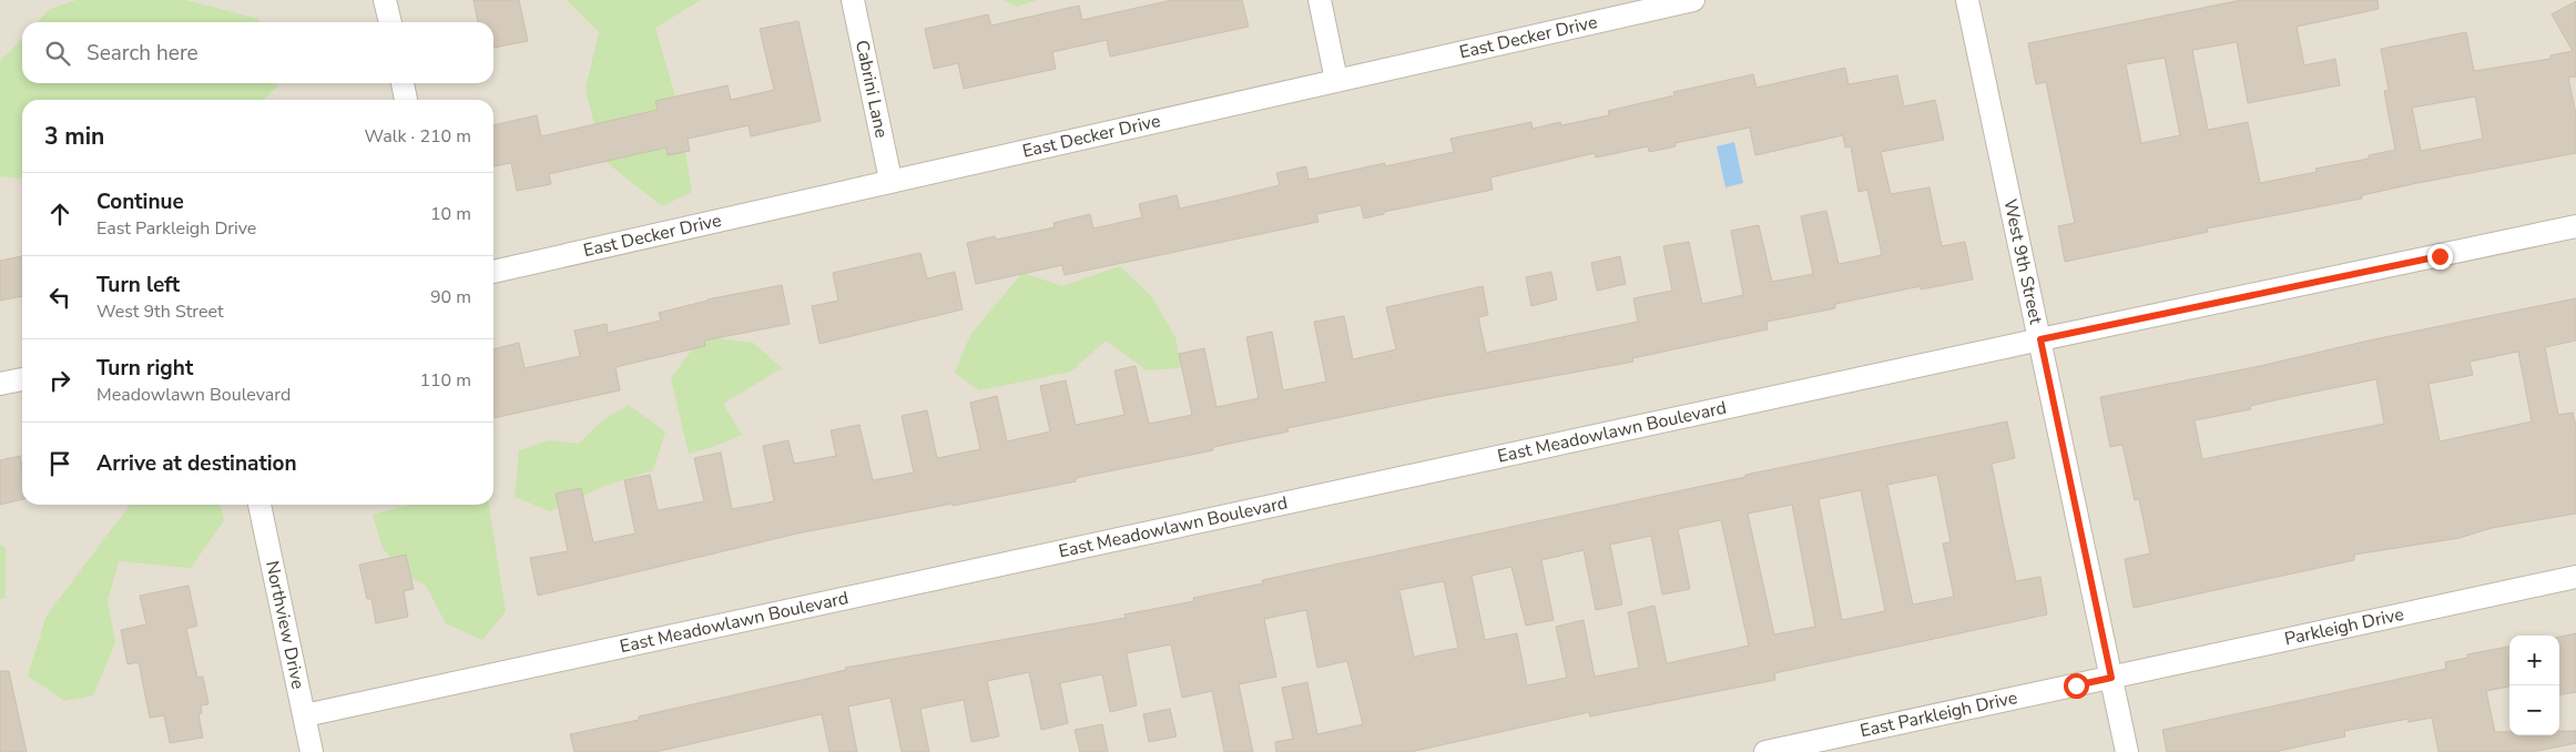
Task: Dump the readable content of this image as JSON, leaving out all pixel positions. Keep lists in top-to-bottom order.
{
  "streets": {
    "street": [
      "East Decker Drive",
      "Cabrini Lane",
      "West 9th Street",
      "East Meadowlawn Boulevard",
      "Northview Drive",
      "Parkleigh Drive",
      "East Parkleigh Drive"
    ]
  },
  "crossings": [
    ["East Decker Drive", "Cabrini Lane"],
    ["West 9th Street", "East Meadowlawn Boulevard"],
    ["West 9th Street", "Parkleigh Drive"],
    ["West 9th Street", "East Parkleigh Drive"],
    ["East Meadowlawn Boulevard", "Northview Drive"],
    ["Parkleigh Drive", "East Parkleigh Drive"]
  ],
  "page": {
    "search": "Search here",
    "heading": ["3 min", "Walk · 210 m"],
    "list": [
      ["Continue", "East Parkleigh Drive", "10 m"],
      ["Turn left", "West 9th Street", "90 m"],
      ["Turn right", "Meadowlawn Boulevard", "110 m"],
      "Arrive at destination"
    ],
    "map_buttons": ["+", "−"]
  }
}
